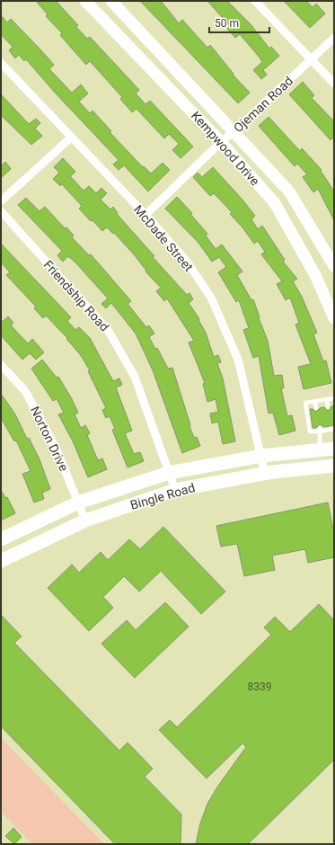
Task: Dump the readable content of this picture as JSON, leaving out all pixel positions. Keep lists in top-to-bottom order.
{
  "streets": {
    "main road": ["Kempwood Drive", "Bingle Road"],
    "street": [
      "Ojeman Road",
      "McDade Street",
      "Friendship Road",
      "Norton Drive"
    ]
  },
  "crossings": [
    ["Ojeman Road", "Kempwood Drive"],
    ["Ojeman Road", "McDade Street"],
    ["McDade Street", "Bingle Road"],
    ["Friendship Road", "Bingle Road"],
    ["Norton Drive", "Bingle Road"]
  ],
  "house_numbers": ["8339"],
  "scale_bar": "50 m"
}
